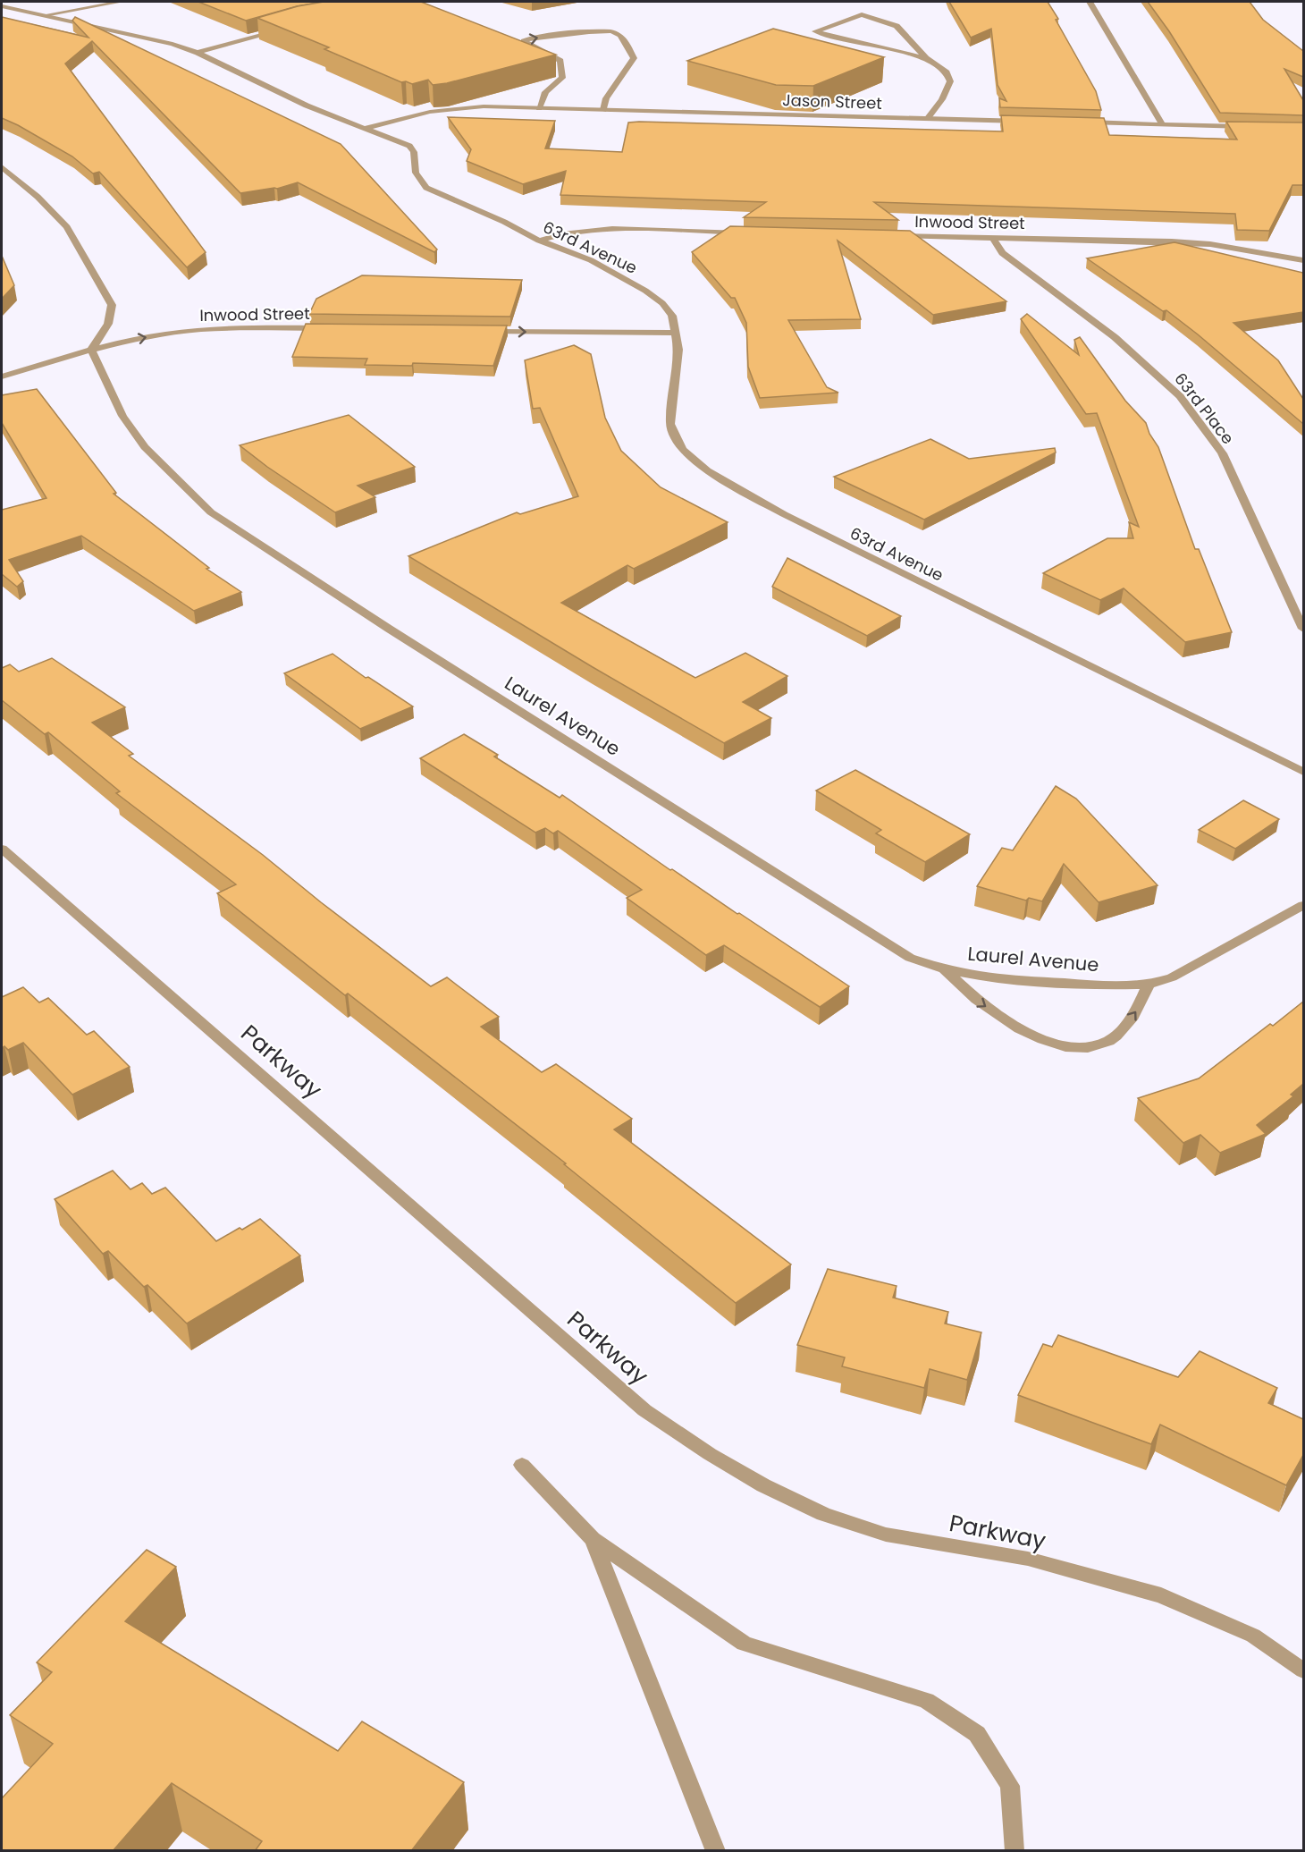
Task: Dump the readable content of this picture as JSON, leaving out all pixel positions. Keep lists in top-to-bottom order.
{
  "streets": {
    "street": [
      "Jason Street",
      "Inwood Street",
      "63rd Avenue",
      "63rd Place",
      "Laurel Avenue",
      "Parkway"
    ]
  },
  "crossings": [
    ["Jason Street", "63rd Avenue"],
    ["Inwood Street", "63rd Place"],
    ["Inwood Street", "Laurel Avenue"]
  ]
}
